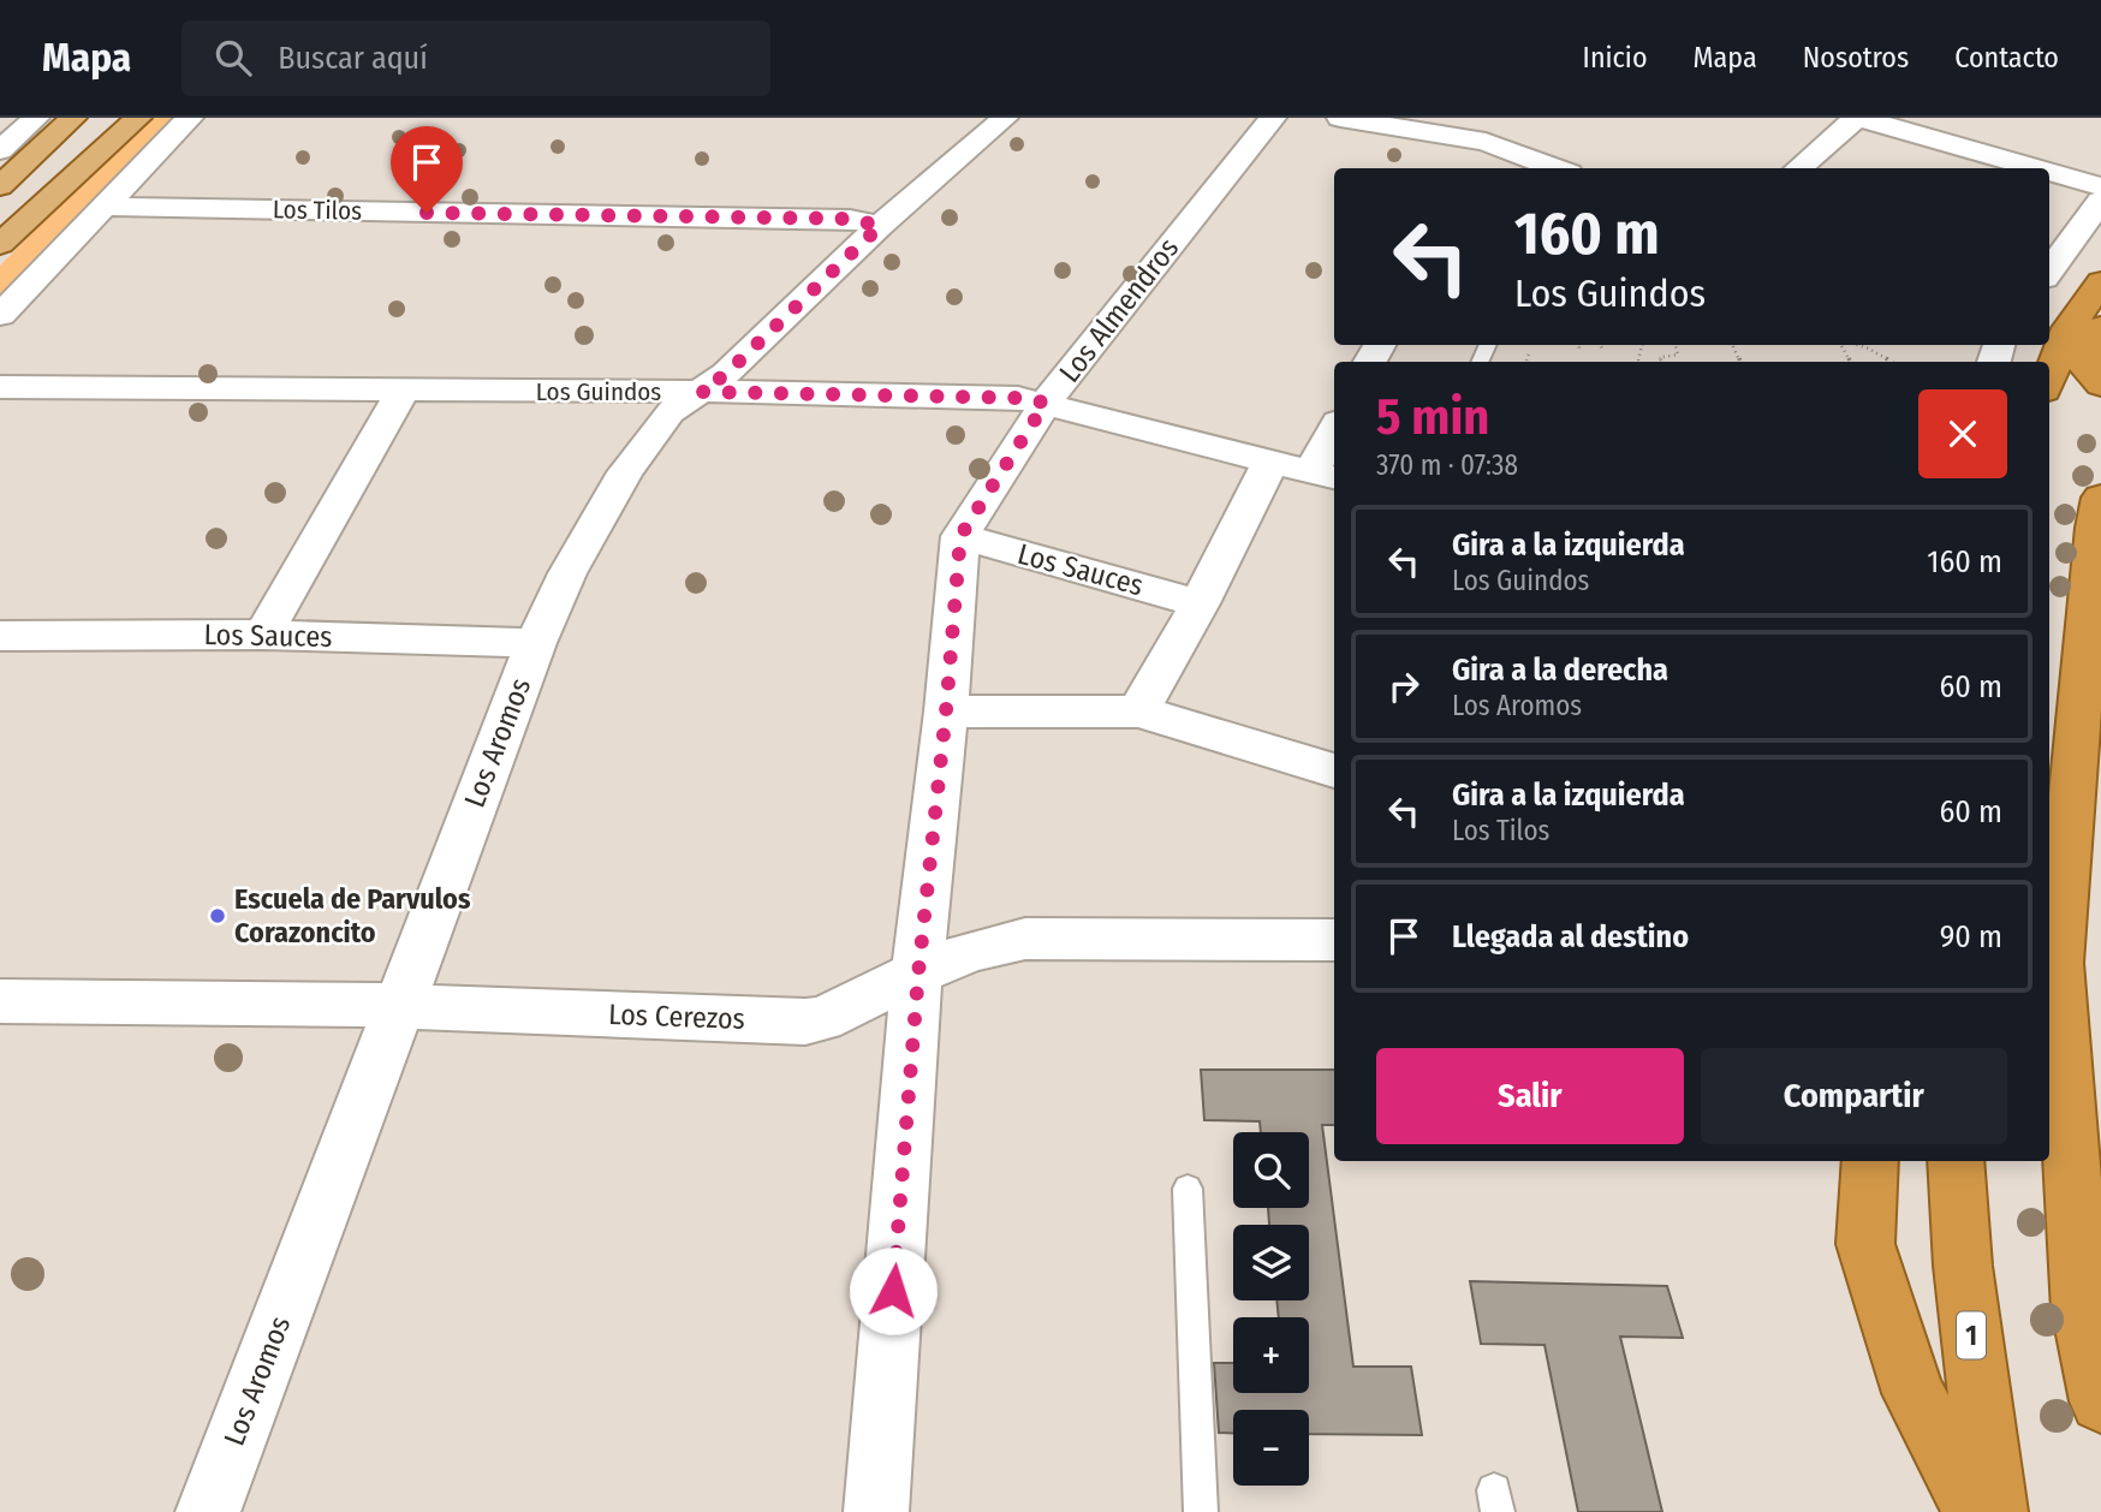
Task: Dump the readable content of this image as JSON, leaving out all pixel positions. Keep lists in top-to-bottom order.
{
  "streets": {
    "highway": ["1"],
    "street": [
      "Los Tilos",
      "Los Almendros",
      "Los Guindos",
      "Los Sauces",
      "Los Aromos",
      "Los Cerezos"
    ]
  },
  "crossings": [
    ["Los Tilos", "Los Aromos"],
    ["Los Almendros", "Los Guindos"],
    ["Los Almendros", "Los Sauces"],
    ["Los Almendros", "Los Cerezos"],
    ["Los Guindos", "Los Aromos"],
    ["Los Sauces", "Los Aromos"],
    ["Los Aromos", "Los Cerezos"]
  ],
  "places": ["Escuela de Parvulos Corazoncito"],
  "page": {
    "header": "Mapa",
    "search": "Buscar aquí",
    "nav": [
      "Inicio",
      "Mapa",
      "Nosotros",
      "Contacto"
    ],
    "turn": ["160 m", "Los Guindos"],
    "heading": ["5 min", "370 m · 07:38"],
    "list": [
      {
        "name": "Gira a la izquierda",
        "note": "Los Guindos",
        "value": "160 m"
      },
      {
        "name": "Gira a la derecha",
        "note": "Los Aromos",
        "value": "60 m"
      },
      {
        "name": "Gira a la izquierda",
        "note": "Los Tilos",
        "value": "60 m"
      },
      {
        "name": "Llegada al destino",
        "value": "90 m"
      }
    ],
    "buttons": ["Salir", "Compartir"],
    "map_buttons": ["+", "−"]
  }
}
